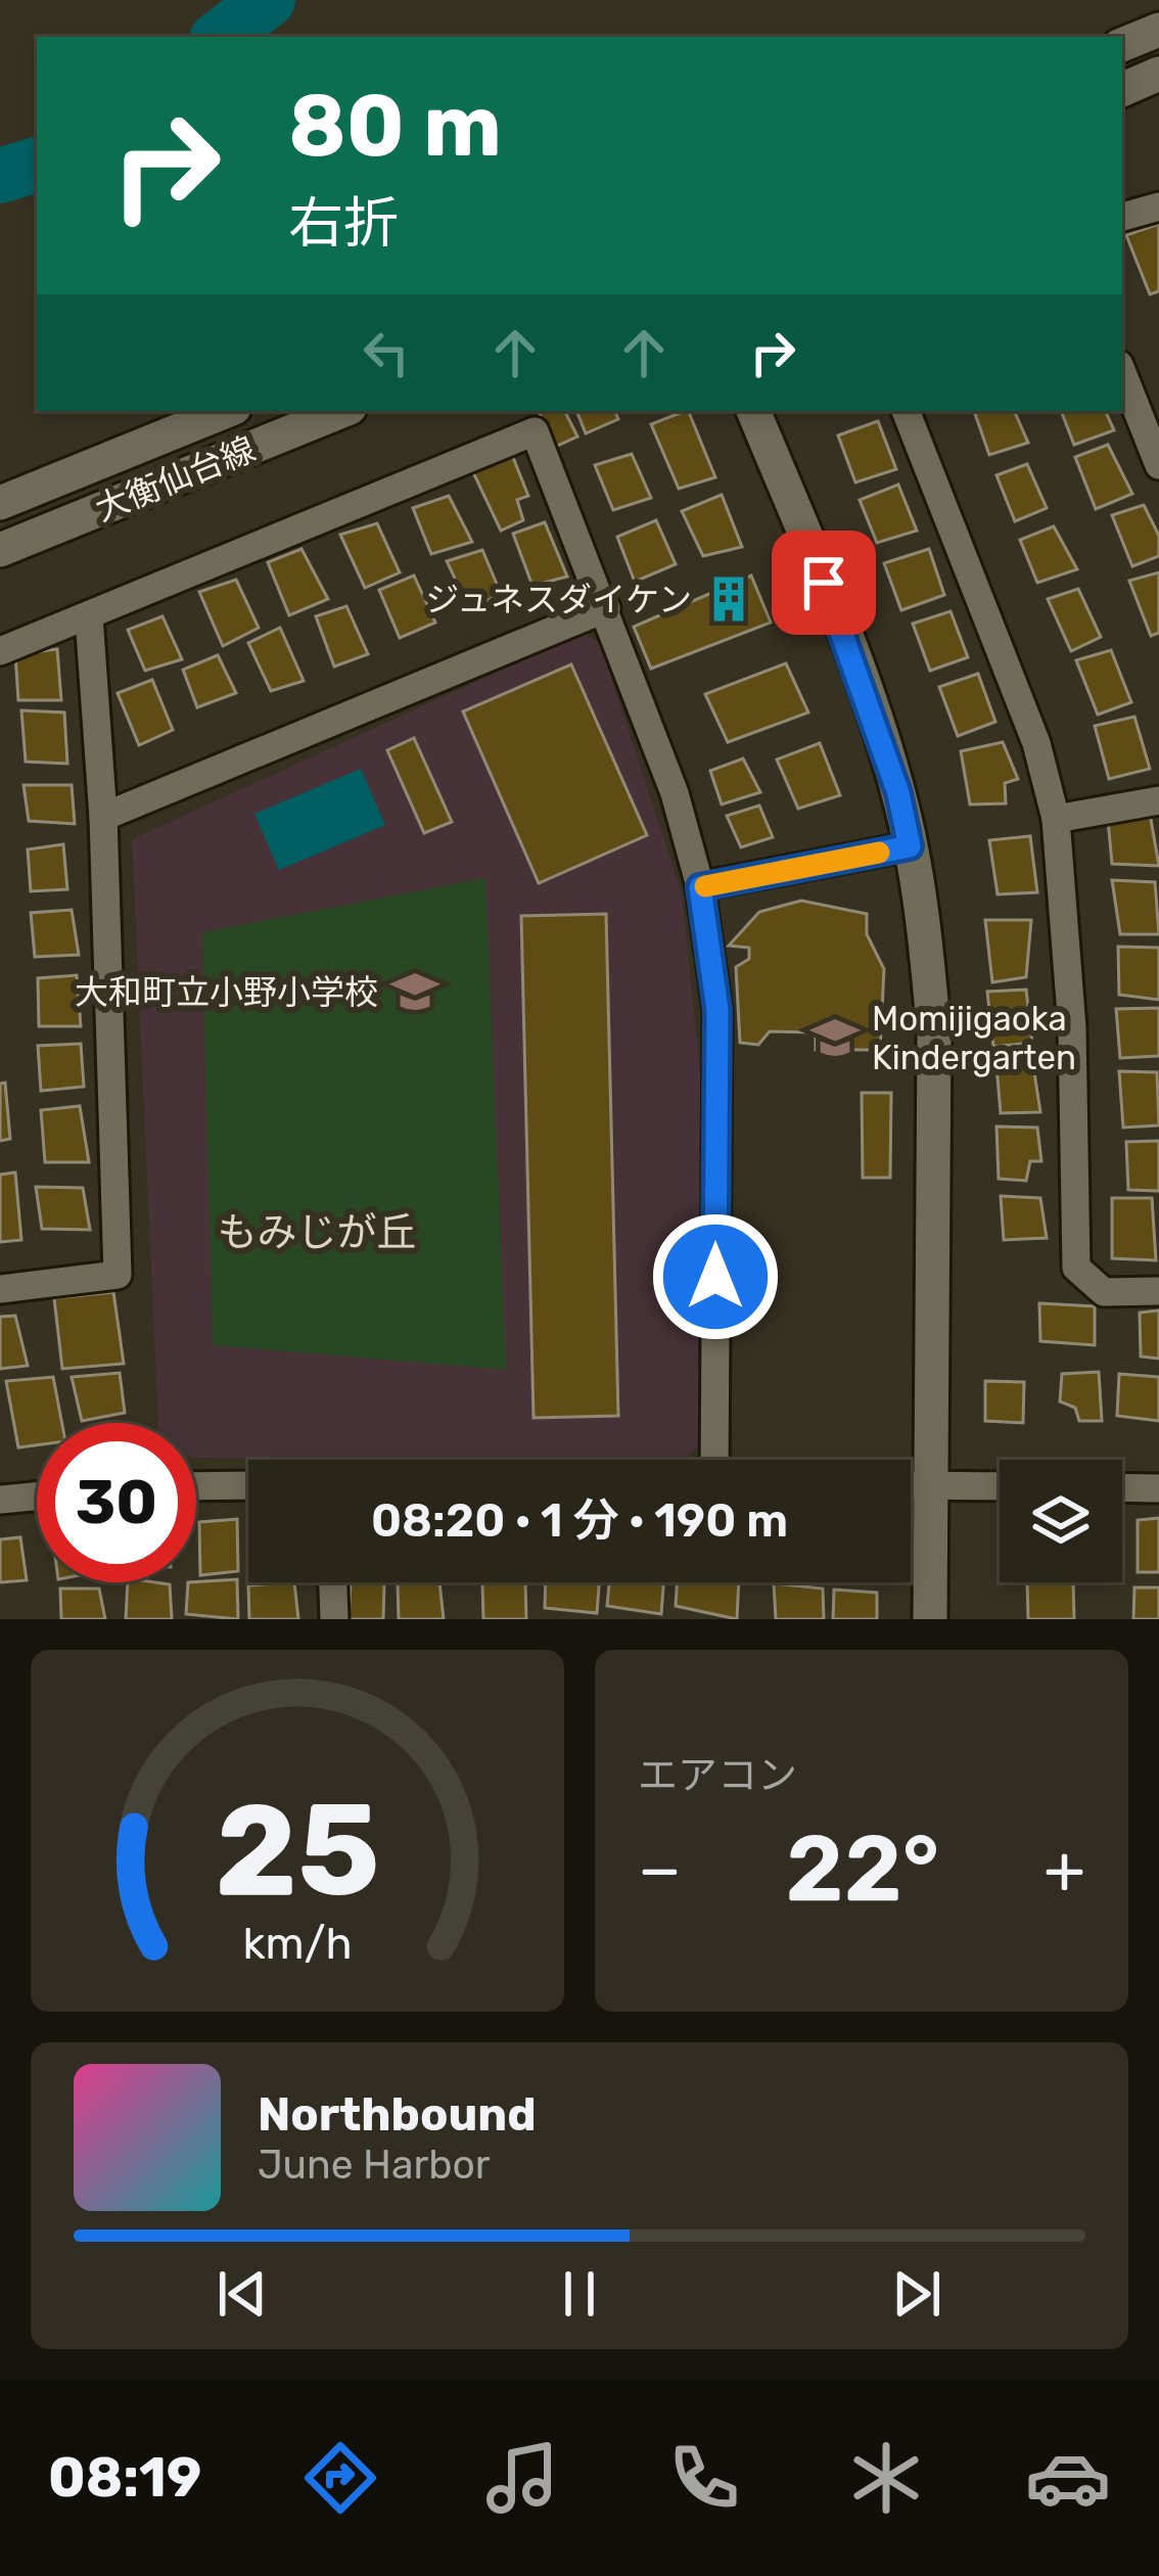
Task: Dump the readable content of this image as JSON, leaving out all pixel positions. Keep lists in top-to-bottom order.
{
  "streets": {
    "street": ["大衡仙台線"]
  },
  "districts": ["もみじが丘"],
  "places": {
    "building": ["ジュネスダイケン"],
    "school or university": ["大和町立小野小学校", "Momijigaoka Kindergarten"]
  },
  "page": {
    "turn": ["80 m", "右折"],
    "limit": "30",
    "trip": "08:20 · 1 分 · 190 m",
    "tile": "エアコン",
    "heat": ["−", "22°", "+"],
    "song": ["Northbound", "June Harbor"],
    "tabs": "08:19",
    "gauge": ["25", "km/h"]
  }
}
